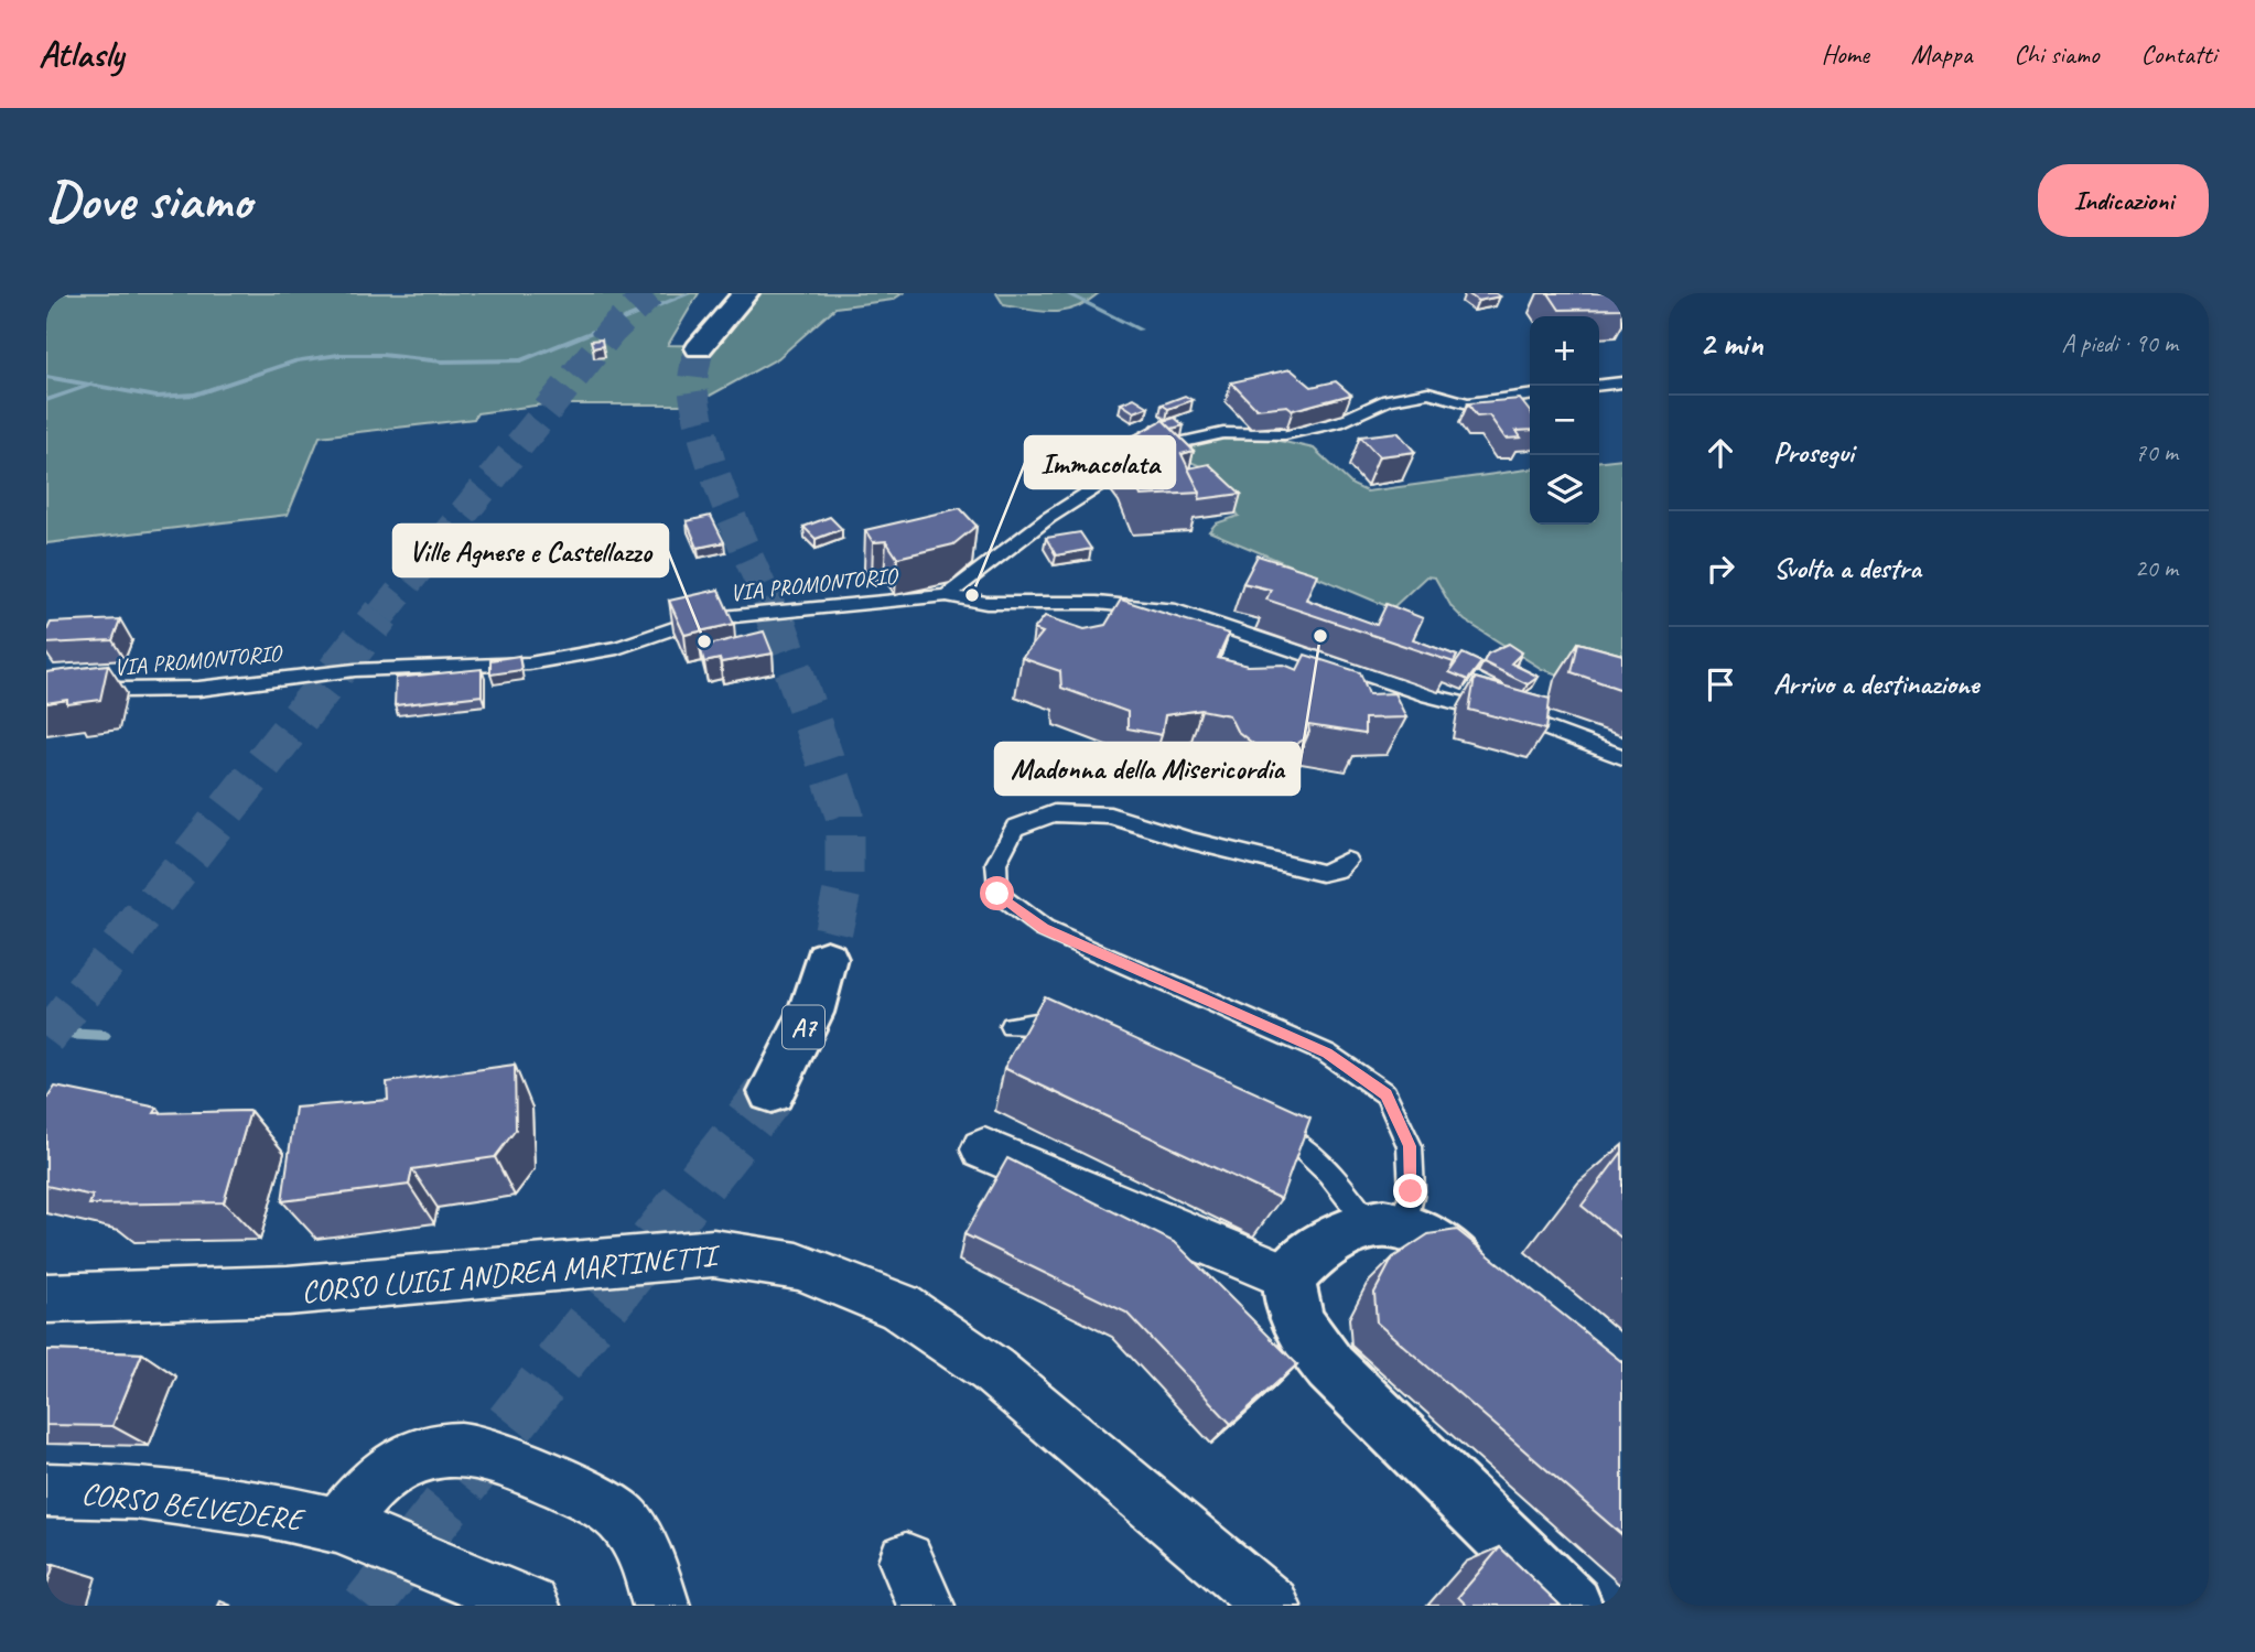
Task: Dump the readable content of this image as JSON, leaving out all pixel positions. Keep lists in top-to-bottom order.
{
  "streets": {
    "main road": ["A7"],
    "street": ["CORSO LUIGI ANDREA MARTINETTI", "CORSO BELVEDERE"],
    "lane": ["VIA PROMONTORIO"]
  },
  "places": ["Immacolata", "Madonna della Misericordia", "Ville Agnese e Castellazzo"],
  "page": {
    "header": "Atlasly",
    "nav": [
      "Home",
      "Mappa",
      "Chi siamo",
      "Contatti"
    ],
    "buttons": "Indicazioni",
    "title": "Dove siamo",
    "heading": ["2 min", "A piedi · 90 m"],
    "map_buttons": ["+", "−"],
    "list": [
      ["Prosegui", "70 m"],
      ["Svolta a destra", "20 m"],
      "Arrivo a destinazione"
    ]
  }
}
